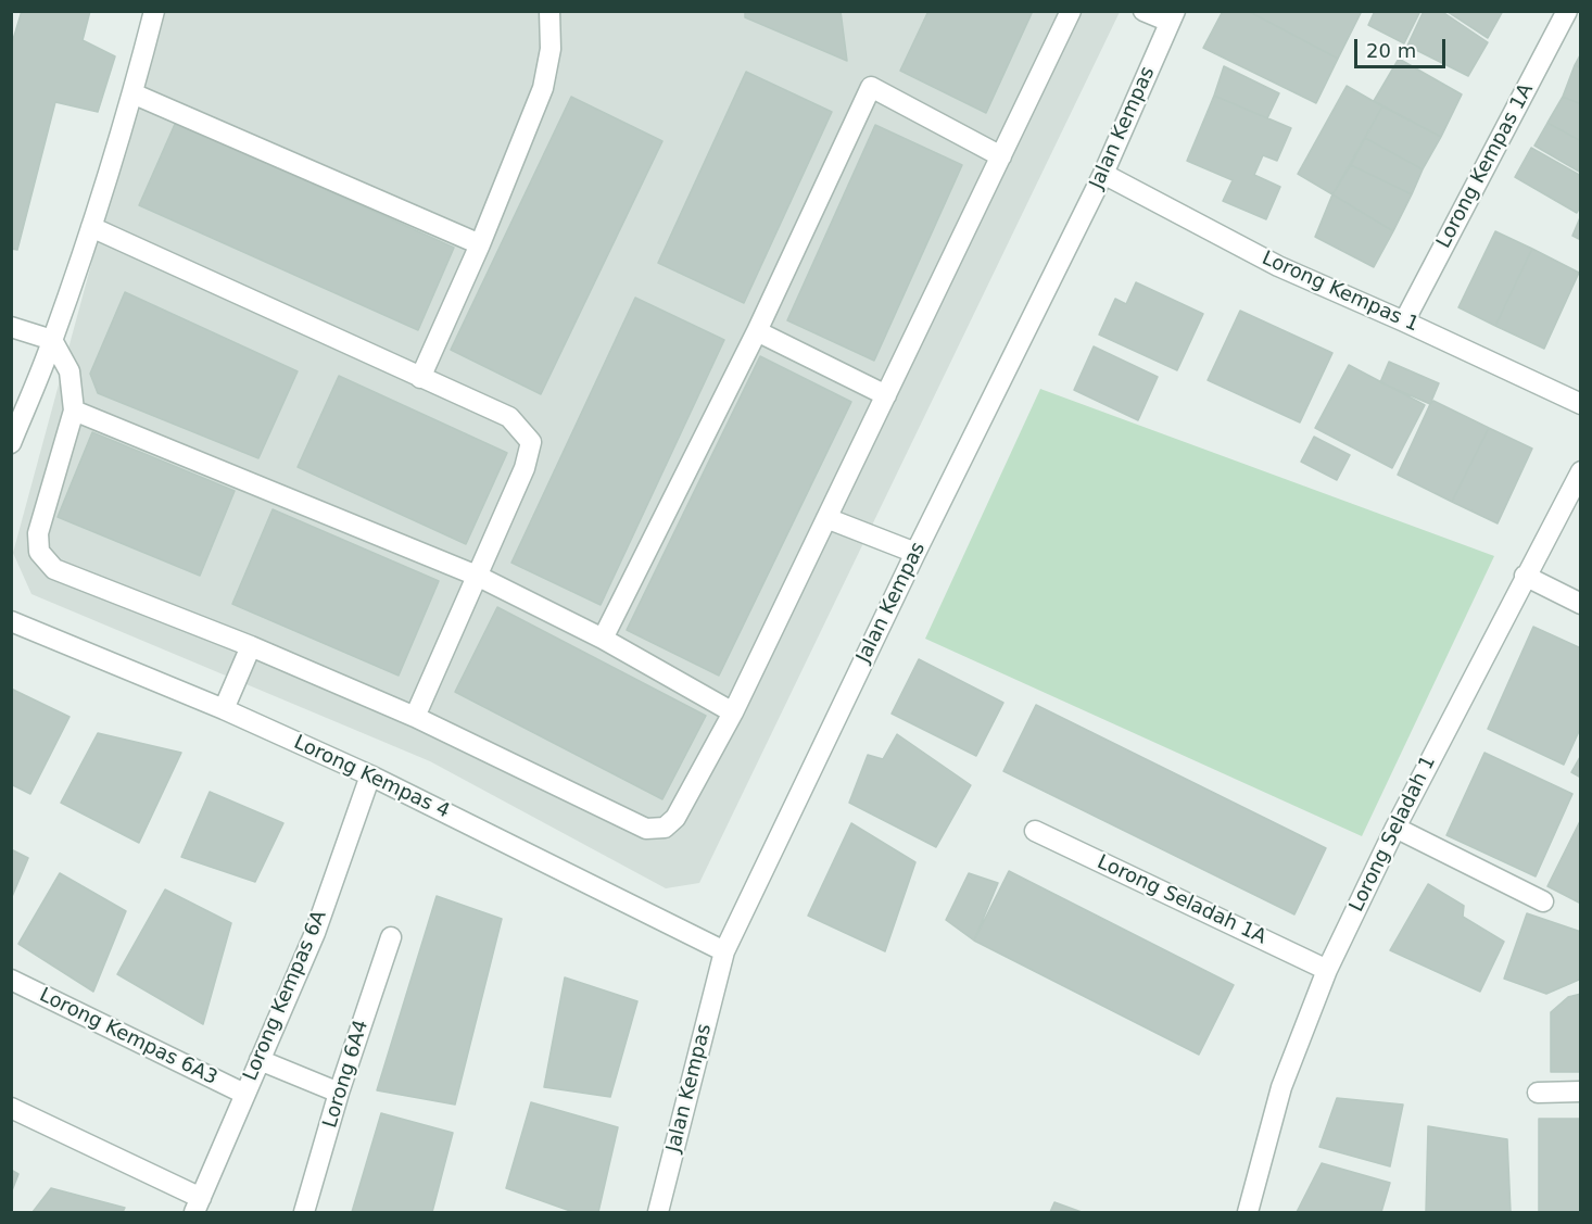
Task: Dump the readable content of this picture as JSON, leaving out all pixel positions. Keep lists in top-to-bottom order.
{
  "streets": {
    "street": [
      "Jalan Kempas",
      "Lorong Kempas 1A",
      "Lorong Kempas 1",
      "Lorong Kempas 4",
      "Lorong Seladah 1",
      "Lorong Seladah 1A",
      "Lorong Kempas 6A",
      "Lorong Kempas 6A3",
      "Lorong 6A4"
    ]
  },
  "crossings": [
    ["Jalan Kempas", "Lorong Kempas 1"],
    ["Jalan Kempas", "Lorong Kempas 4"],
    ["Lorong Kempas 1A", "Lorong Kempas 1"],
    ["Lorong Kempas 4", "Lorong Kempas 6A"],
    ["Lorong Seladah 1", "Lorong Seladah 1A"],
    ["Lorong Kempas 6A", "Lorong Kempas 6A3"]
  ],
  "scale_bar": "20 m"
}
